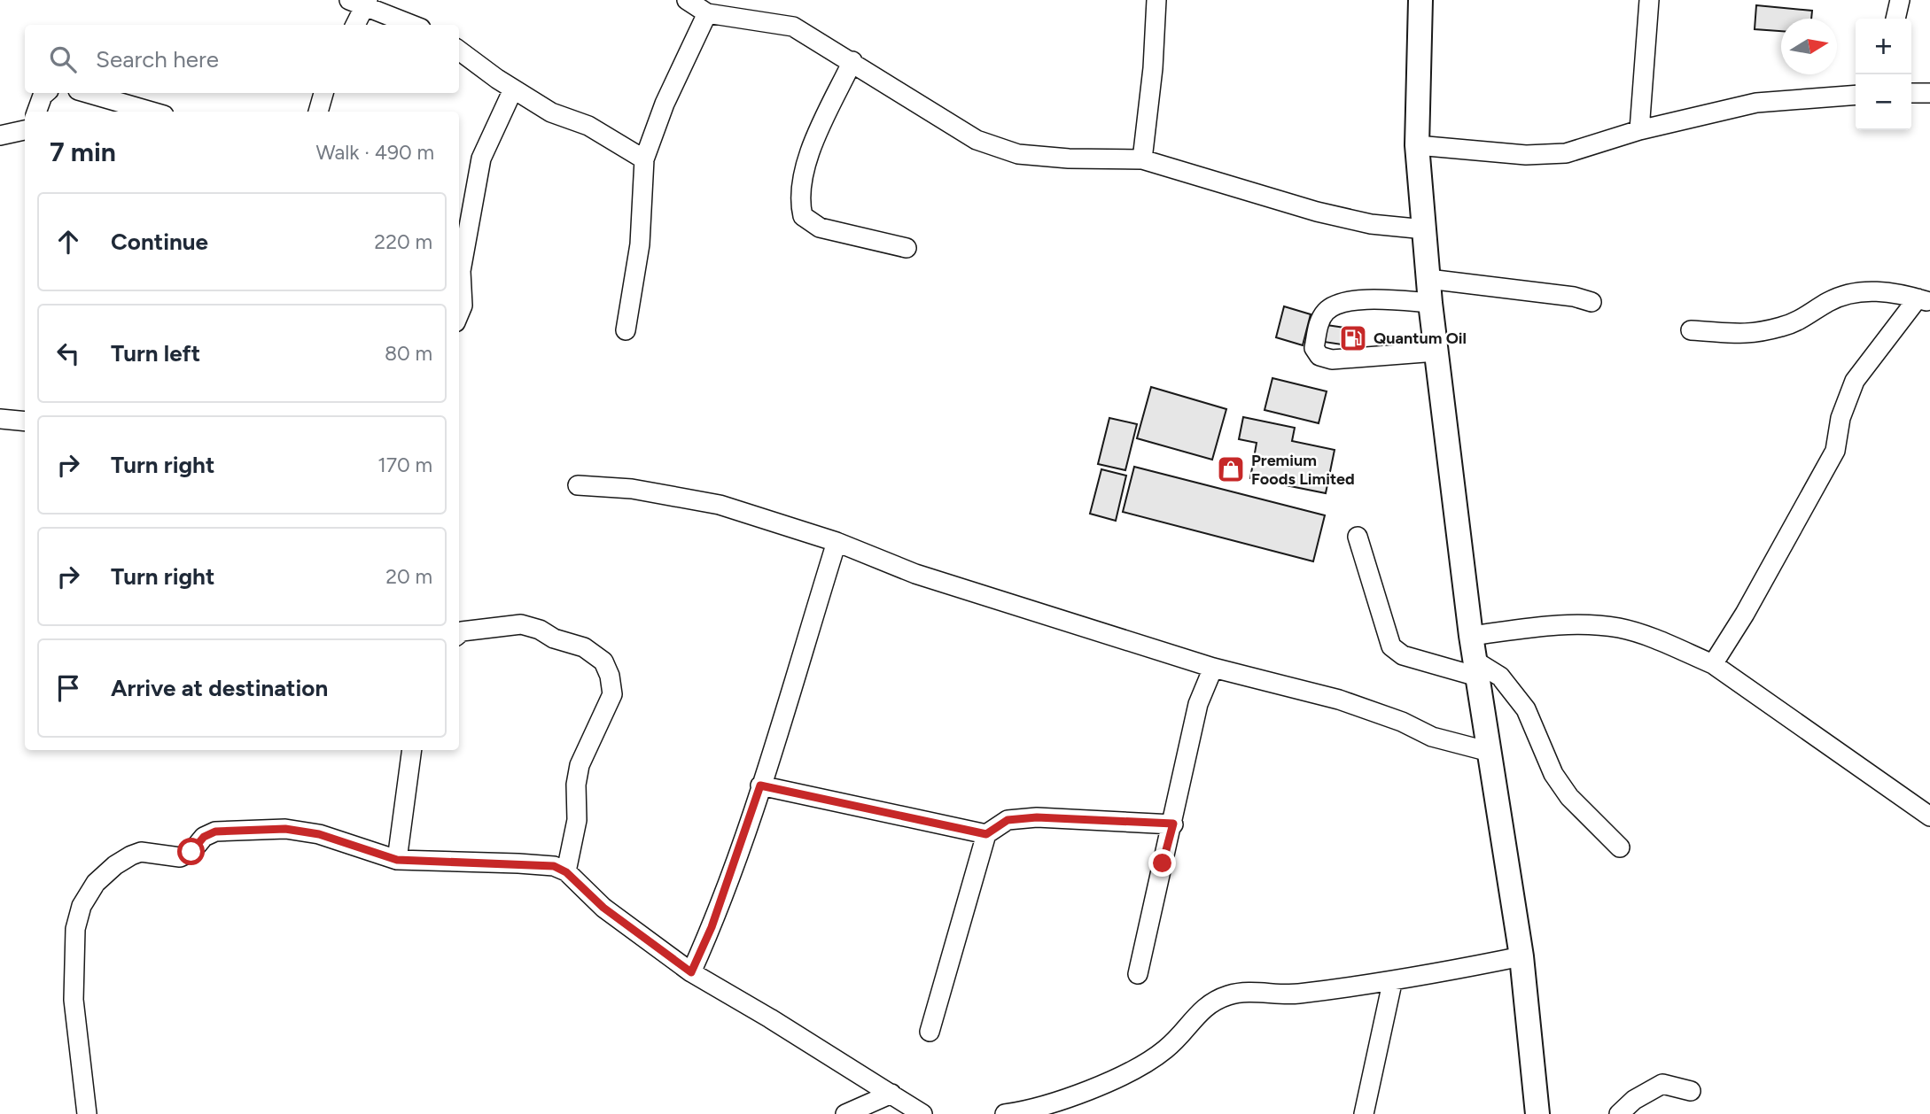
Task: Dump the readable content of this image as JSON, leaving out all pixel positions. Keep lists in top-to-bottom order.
{
  "places": {
    "fuel station": ["Quantum Oil"],
    "shop": ["Premium Foods Limited"]
  },
  "north": "right",
  "page": {
    "map_buttons": ["+", "−"],
    "search": "Search here",
    "heading": ["7 min", "Walk · 490 m"],
    "list": [
      ["Continue", "220 m"],
      ["Turn left", "80 m"],
      ["Turn right", "170 m"],
      ["Turn right", "20 m"],
      "Arrive at destination"
    ]
  }
}
